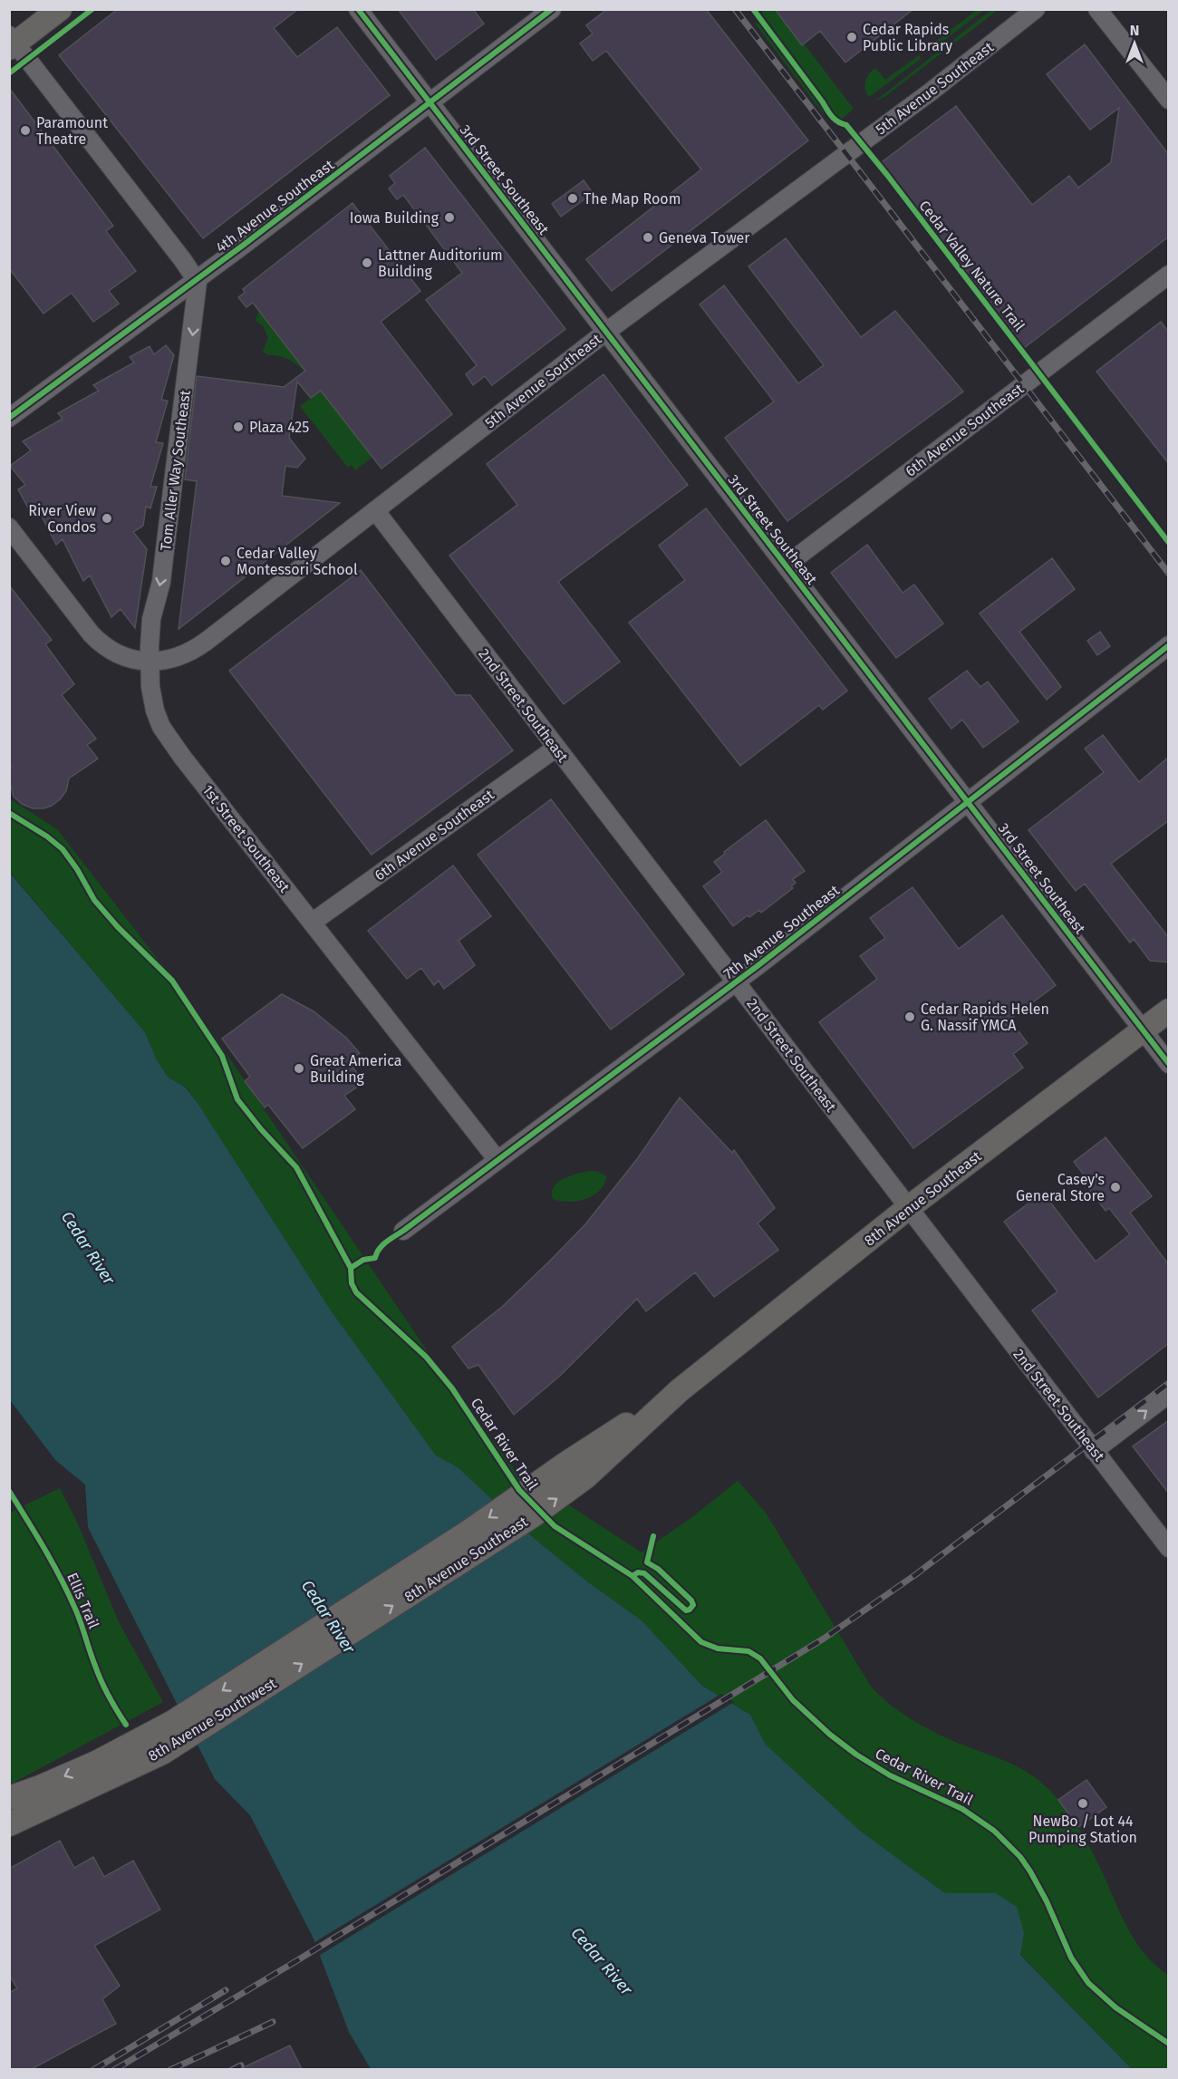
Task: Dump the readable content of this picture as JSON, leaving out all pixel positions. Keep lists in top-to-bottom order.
{
  "streets": {
    "main road": ["8th Avenue Southeast", "8th Avenue Southwest"],
    "street": [
      "5th Avenue Southeast",
      "3rd Street Southeast",
      "4th Avenue Southeast",
      "6th Avenue Southeast",
      "Tom Aller Way Southeast",
      "2nd Street Southeast",
      "1st Street Southeast",
      "7th Avenue Southeast"
    ],
    "cycle path": ["Cedar Valley Nature Trail", "Cedar River Trail", "Ellis Trail"]
  },
  "crossings": [
    ["5th Avenue Southeast", "3rd Street Southeast"],
    ["5th Avenue Southeast", "Tom Aller Way Southeast"],
    ["5th Avenue Southeast", "2nd Street Southeast"],
    ["5th Avenue Southeast", "1st Street Southeast"],
    ["3rd Street Southeast", "4th Avenue Southeast"],
    ["3rd Street Southeast", "6th Avenue Southeast"],
    ["3rd Street Southeast", "7th Avenue Southeast"],
    ["3rd Street Southeast", "8th Avenue Southeast"],
    ["4th Avenue Southeast", "Tom Aller Way Southeast"],
    ["6th Avenue Southeast", "2nd Street Southeast"],
    ["6th Avenue Southeast", "1st Street Southeast"],
    ["Tom Aller Way Southeast", "1st Street Southeast"],
    ["2nd Street Southeast", "7th Avenue Southeast"],
    ["2nd Street Southeast", "8th Avenue Southeast"],
    ["1st Street Southeast", "7th Avenue Southeast"],
    ["8th Avenue Southeast", "8th Avenue Southwest"]
  ],
  "one_way": ["Tom Aller Way Southeast"],
  "water": ["Cedar River"],
  "places": [
    "Cedar Rapids Public Library",
    "Paramount Theatre",
    "The Map Room",
    "Iowa Building",
    "Geneva Tower",
    "Lattner Auditorium Building",
    "Plaza 425",
    "River View Condos",
    "Cedar Valley Montessori School",
    "Cedar Rapids Helen G. Nassif YMCA",
    "Great America Building",
    "Casey's General Store",
    "NewBo / Lot 44 Pumping Station"
  ],
  "north": "top"
}
